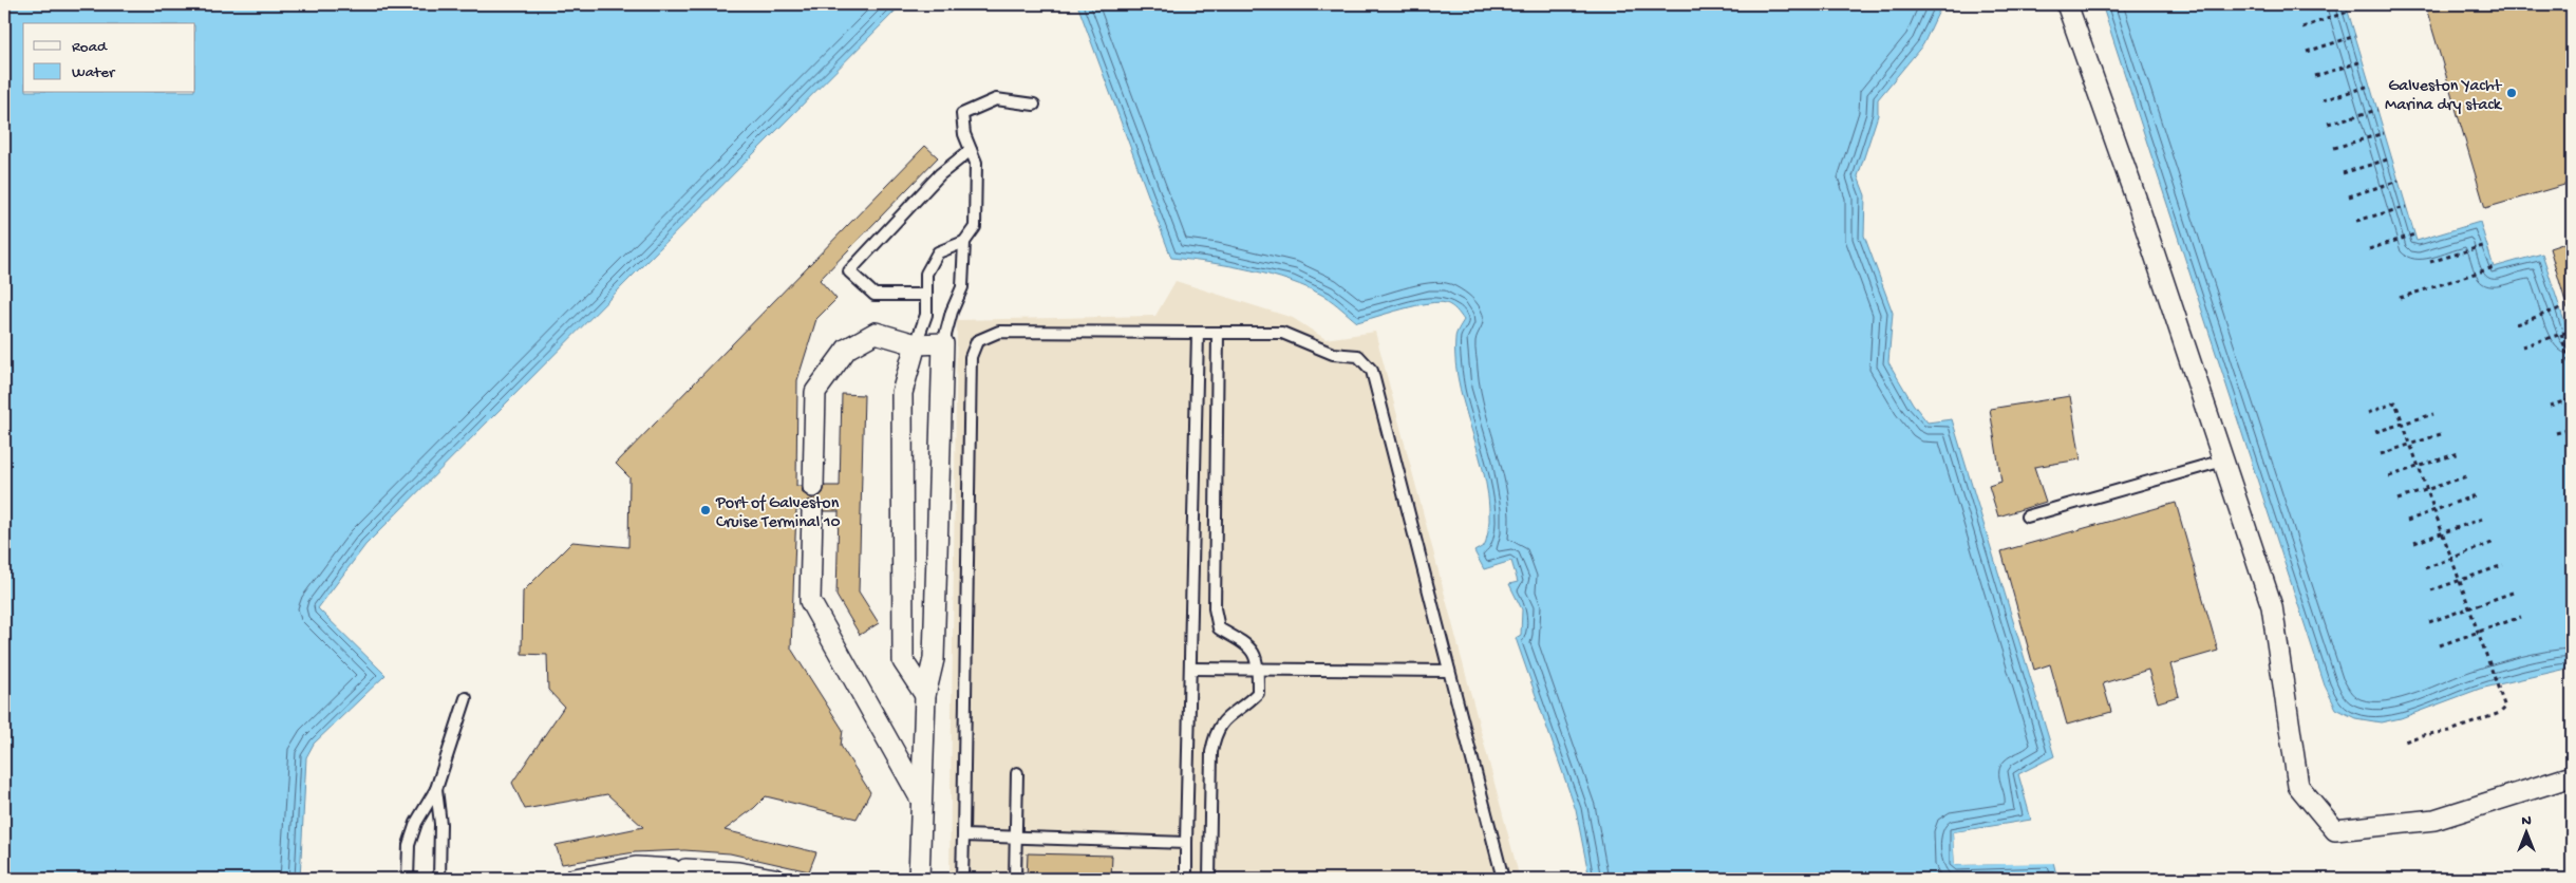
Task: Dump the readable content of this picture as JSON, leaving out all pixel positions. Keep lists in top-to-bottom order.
{
  "places": ["Galveston Yacht Marina dry stack", "Port of Galveston Cruise Terminal 10"],
  "legend": ["Road", "Water"],
  "north": "top"
}
